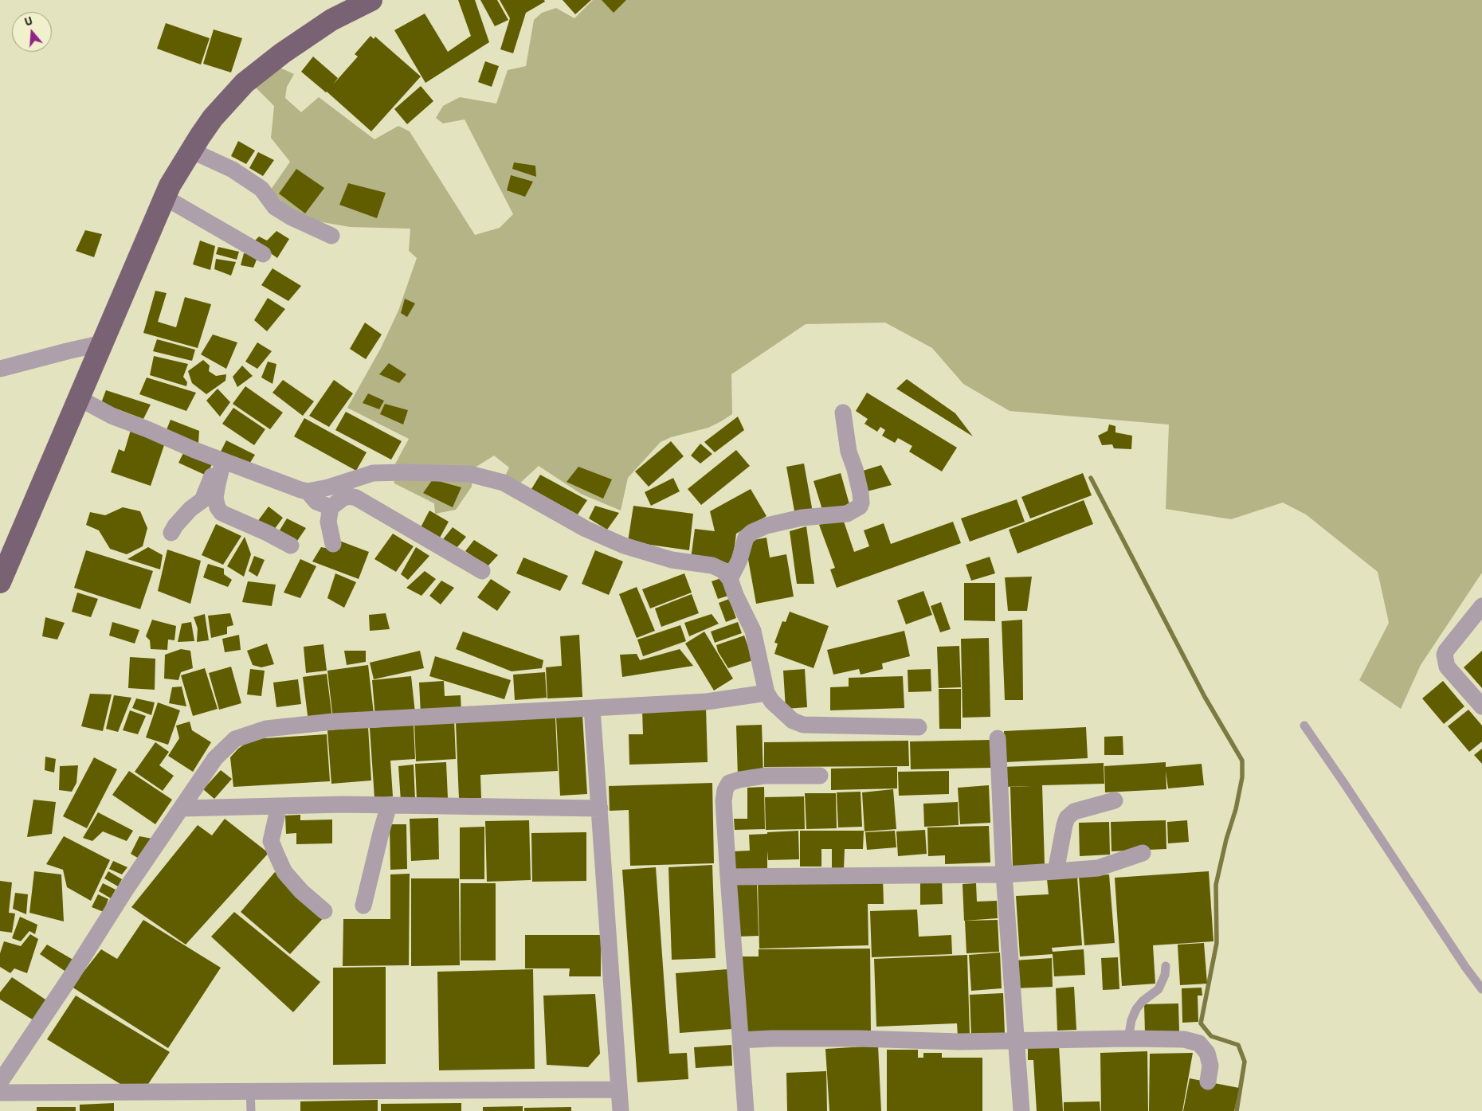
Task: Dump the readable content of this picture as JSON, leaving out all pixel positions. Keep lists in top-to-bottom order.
{
  "north": "top"
}
